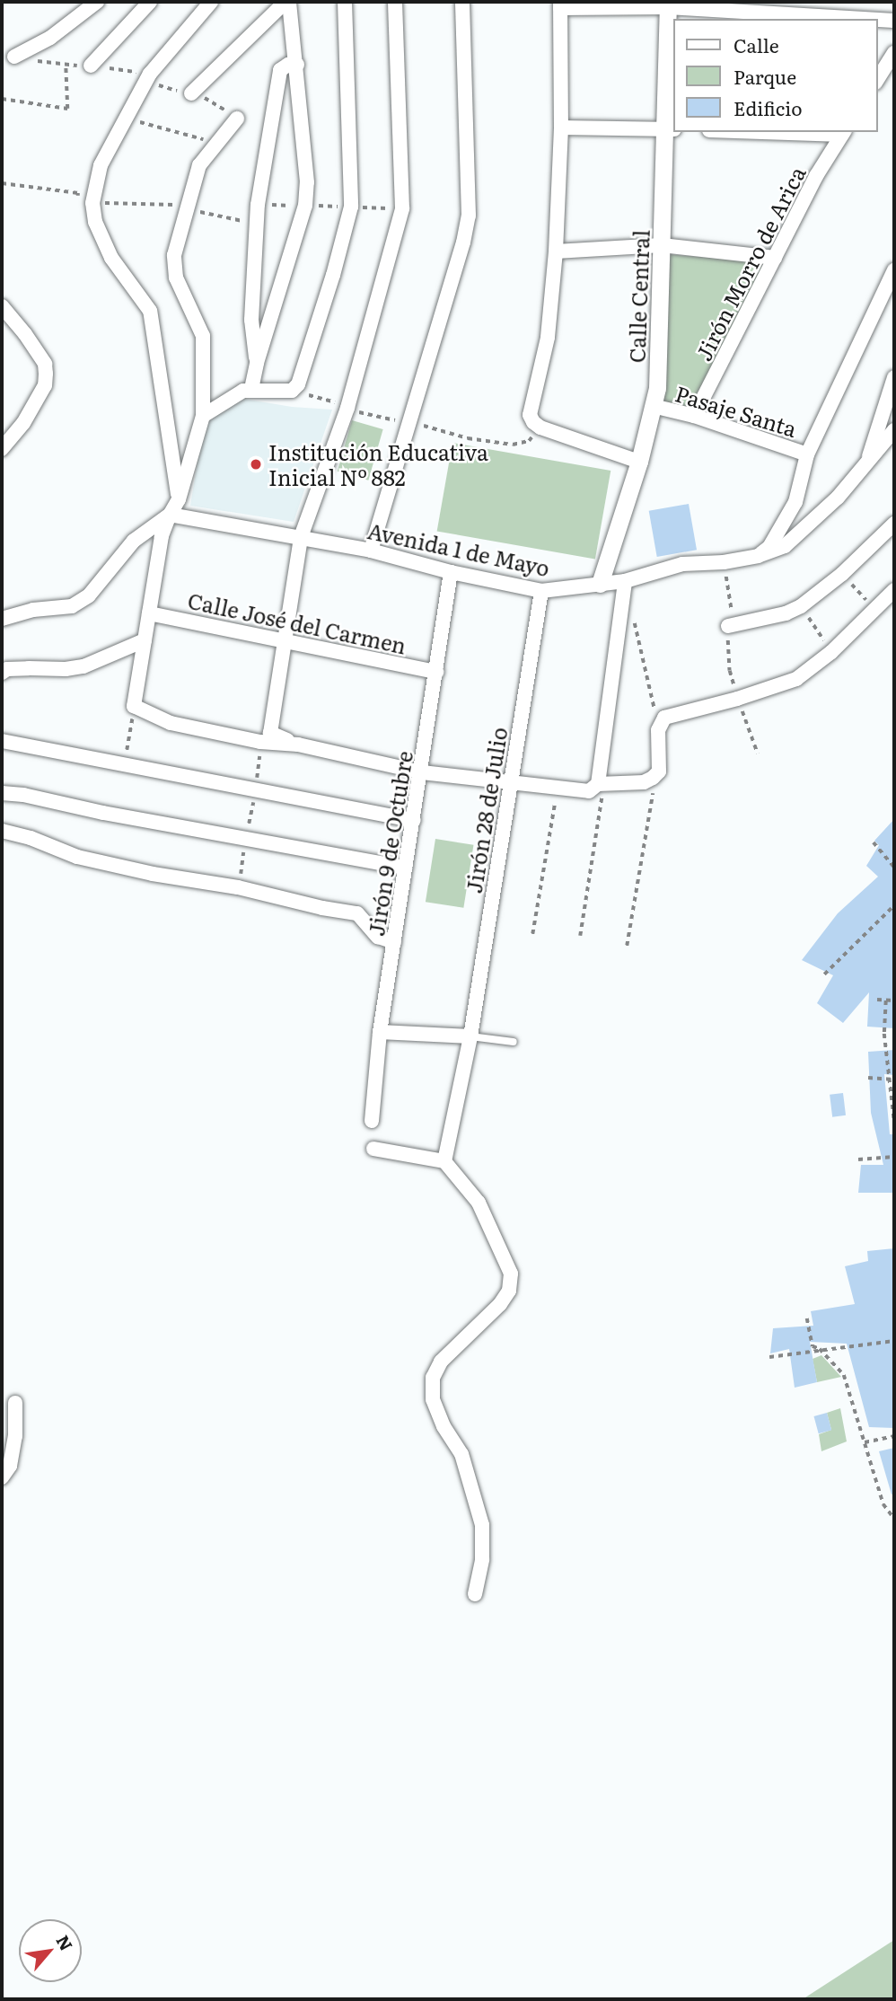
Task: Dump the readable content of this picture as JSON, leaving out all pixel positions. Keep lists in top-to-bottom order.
{
  "streets": {
    "street": [
      "Jirón Morro de Arica",
      "Calle Central",
      "Pasaje Santa",
      "Avenida 1 de Mayo",
      "Calle José del Carmen",
      "Jirón 28 de Julio",
      "Jirón 9 de Octubre"
    ]
  },
  "crossings": [
    ["Jirón Morro de Arica", "Pasaje Santa"],
    ["Calle Central", "Pasaje Santa"],
    ["Calle Central", "Avenida 1 de Mayo"],
    ["Avenida 1 de Mayo", "Jirón 28 de Julio"],
    ["Avenida 1 de Mayo", "Jirón 9 de Octubre"],
    ["Calle José del Carmen", "Jirón 9 de Octubre"]
  ],
  "places": ["Institución Educativa Inicial Nº 882"],
  "legend": ["Calle", "Parque", "Edificio"],
  "north": "top right"
}
